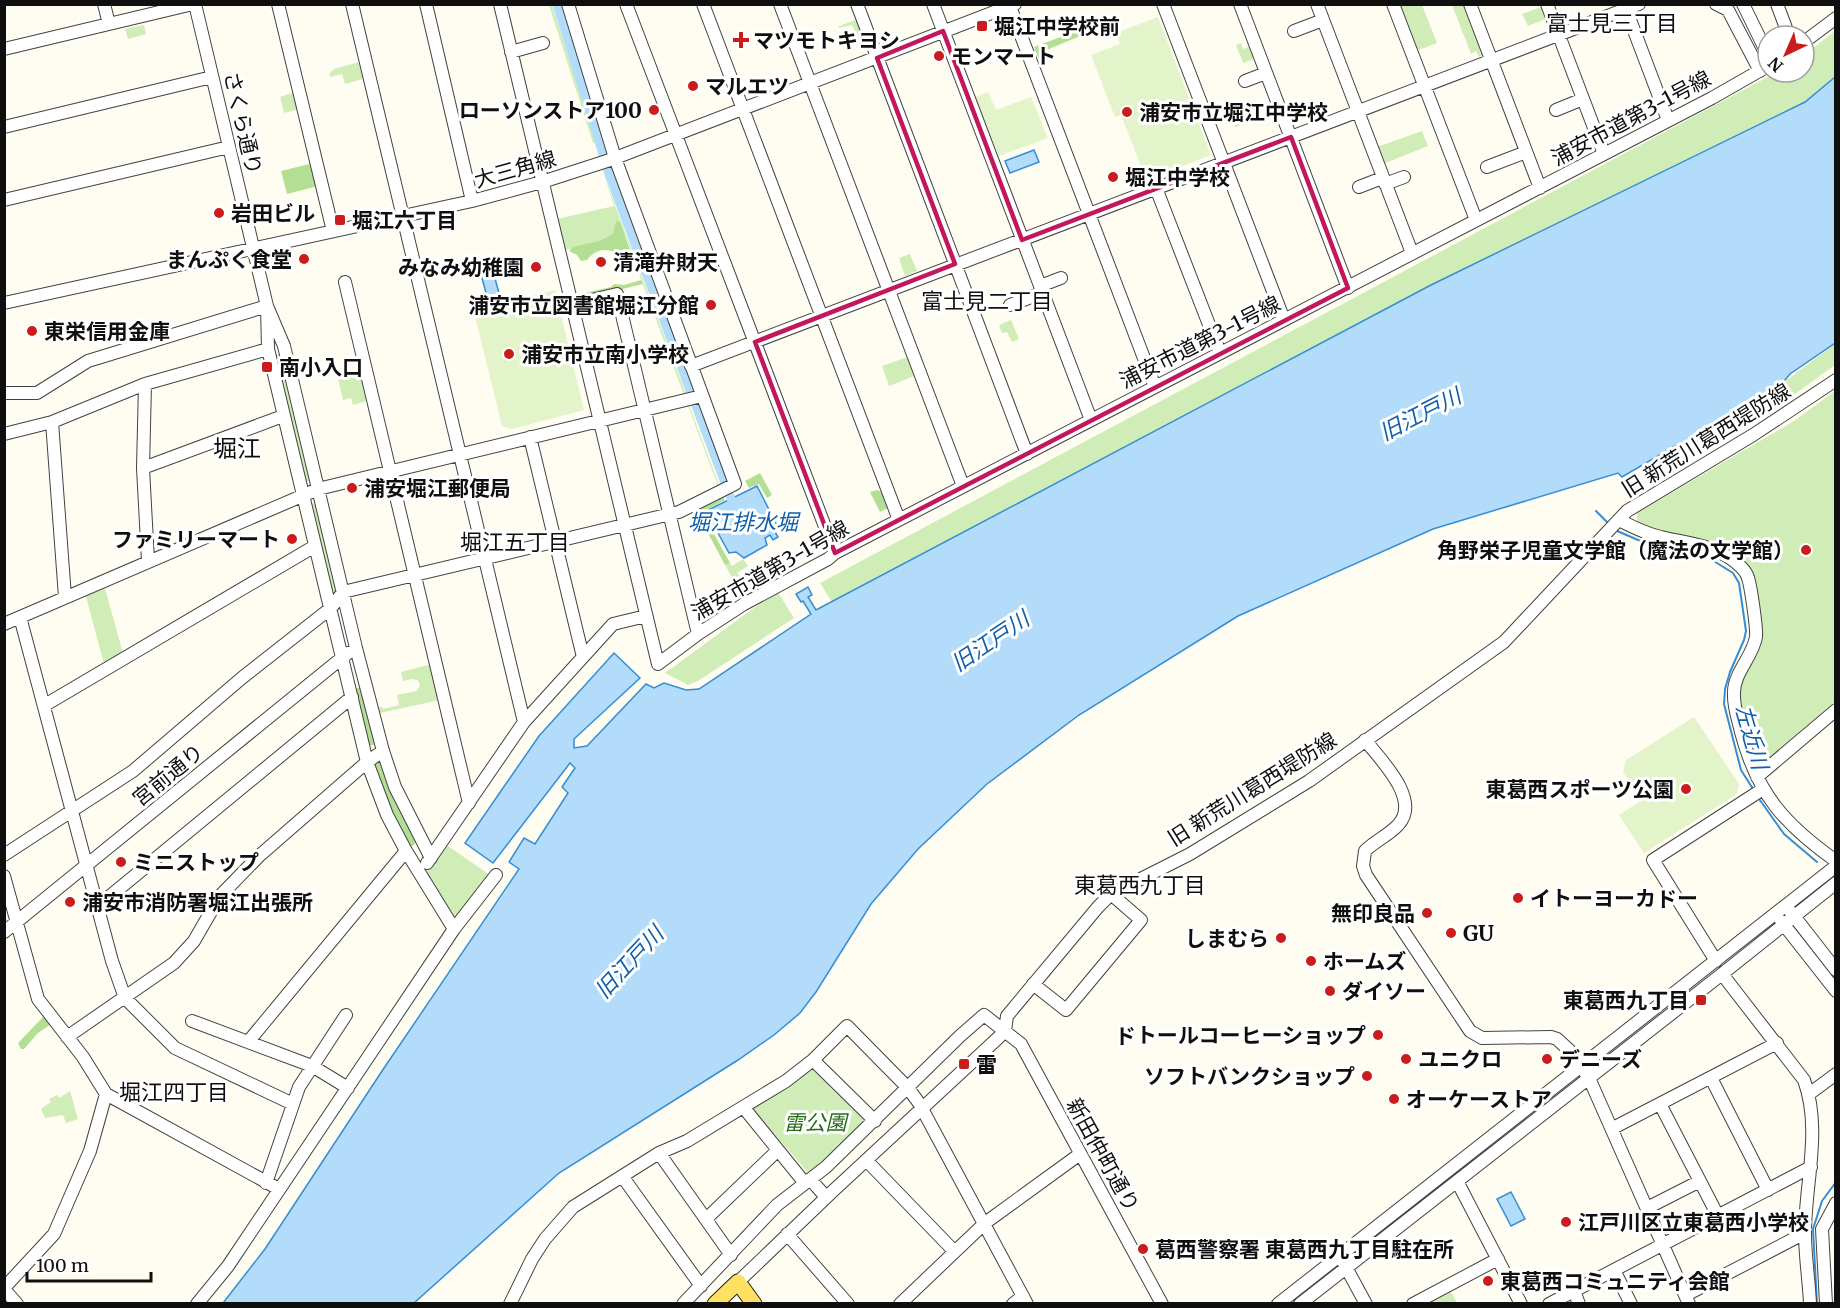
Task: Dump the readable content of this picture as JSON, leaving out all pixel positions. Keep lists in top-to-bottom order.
{
  "streets": {
    "street": [
      "浦安市道第3-1号線",
      "さくら通り",
      "大三角線",
      "旧 新荒川葛西堤防線",
      "宮前通り",
      "新田仲町通り"
    ]
  },
  "crossings": [
    ["さくら通り", "大三角線"],
    ["旧 新荒川葛西堤防線", "新田仲町通り"]
  ],
  "districts": [
    "富士見三丁目",
    "富士見二丁目",
    "堀江",
    "堀江五丁目",
    "東葛西九丁目",
    "堀江四丁目"
  ],
  "water": ["旧江戸川", "堀江排水堀", "左近川"],
  "parks": ["雷公園"],
  "places": {
    "transit": [
      "堀江中学校前",
      "堀江六丁目",
      "南小入口",
      "東葛西九丁目",
      "雷"
    ],
    "health": ["マツモトキヨシ"],
    "other": [
      "モンマート",
      "マルエツ",
      "ローソンストア100",
      "浦安市立堀江中学校",
      "堀江中学校",
      "岩田ビル",
      "まんぷく食堂",
      "清滝弁財天",
      "みなみ幼稚園",
      "浦安市立図書館堀江分館",
      "東栄信用金庫",
      "浦安市立南小学校",
      "浦安堀江郵便局",
      "ファミリーマート",
      "角野栄子児童文学館（魔法の文学館）",
      "東葛西スポーツ公園",
      "ミニストップ",
      "イトーヨーカドー",
      "浦安市消防署堀江出張所",
      "無印良品",
      "GU",
      "しまむら",
      "ホームズ",
      "ダイソー",
      "ドトールコーヒーショップ",
      "ユニクロ",
      "デニーズ",
      "ソフトバンクショップ",
      "オーケーストア",
      "江戸川区立東葛西小学校",
      "葛西警察署 東葛西九丁目駐在所",
      "東葛西コミュニティ会館"
    ]
  },
  "scale_bar": "100 m",
  "north": "bottom left"
}
